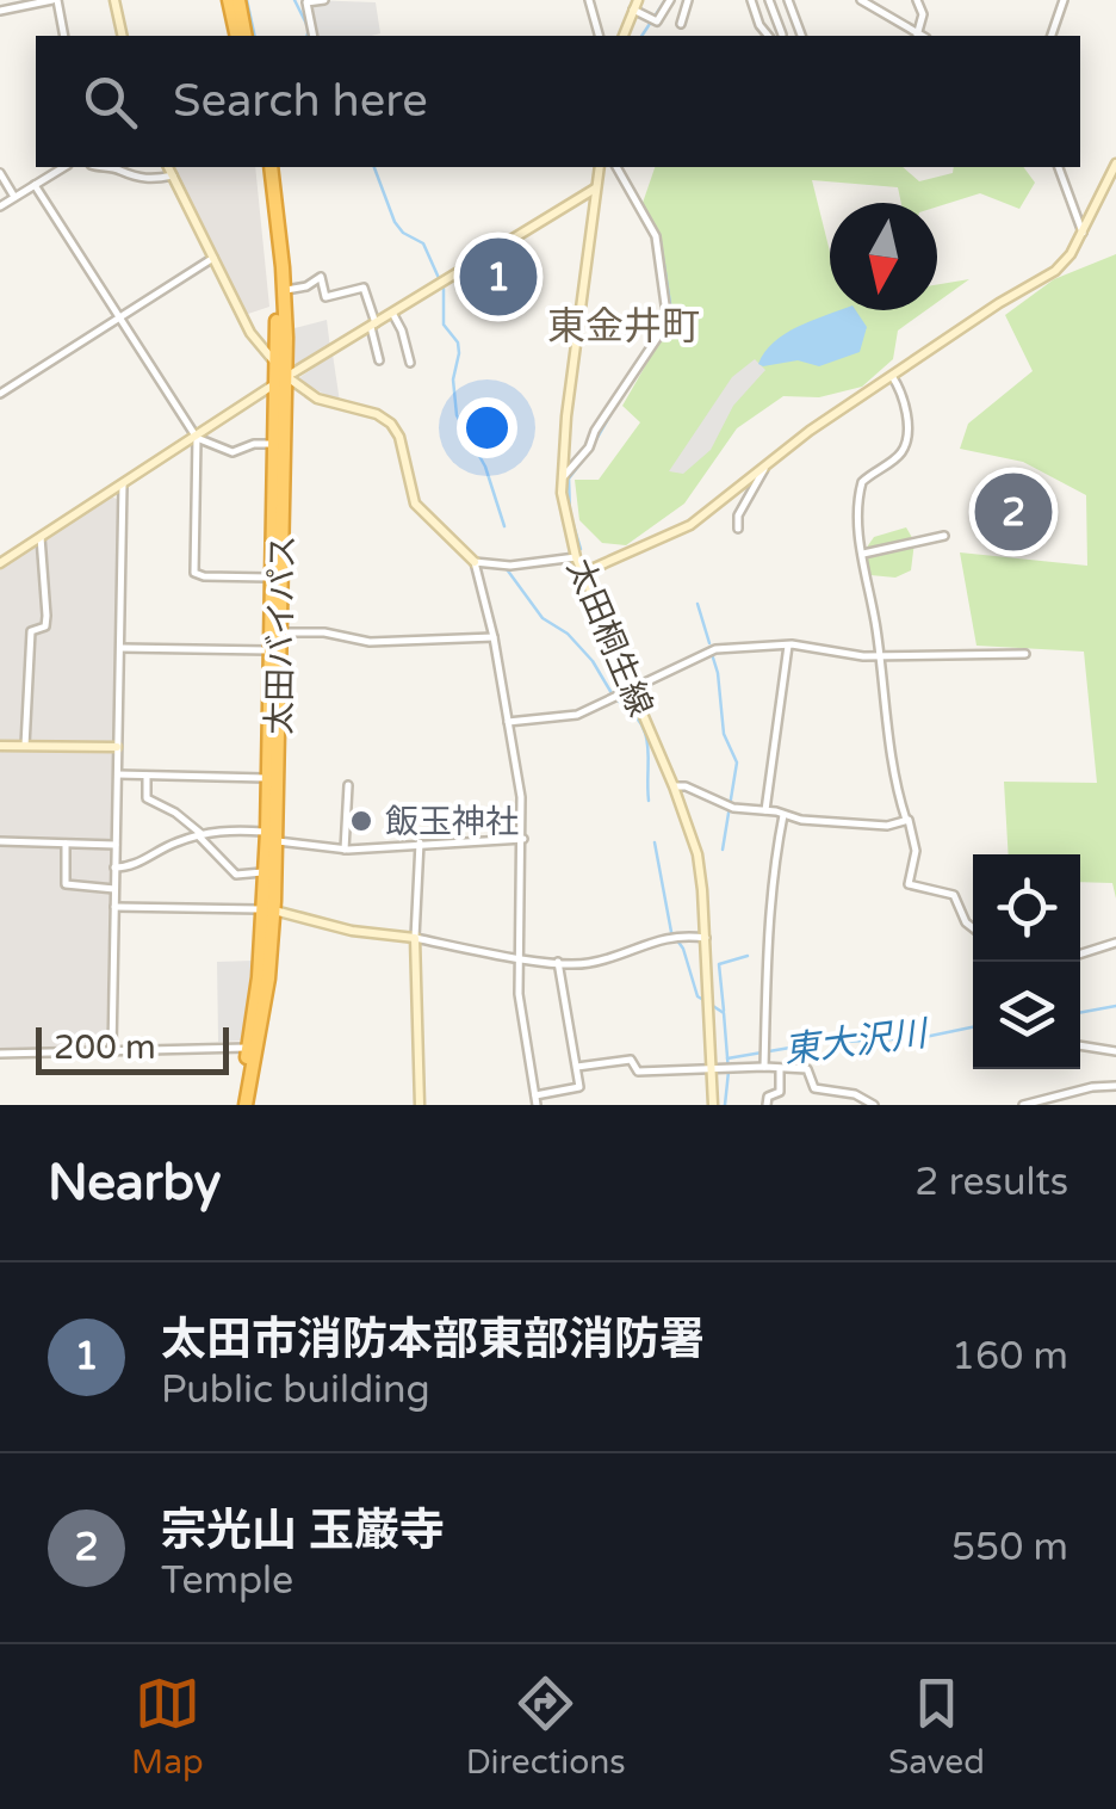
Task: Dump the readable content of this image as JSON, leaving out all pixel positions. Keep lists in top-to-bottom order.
{
  "streets": {
    "highway": ["太田バイパス"],
    "street": ["太田桐生線"]
  },
  "districts": ["東金井町"],
  "water": ["東大沢川"],
  "places": ["飯玉神社"],
  "scale_bar": "200 m",
  "north": "bottom",
  "page": {
    "search": "Search here",
    "pins": ["1", "2"],
    "scale": "200 m",
    "heading": ["Nearby", "2 results"],
    "list": [
      {
        "mark": "1",
        "name": "太田市消防本部東部消防署",
        "note": "Public building",
        "value": "160 m"
      },
      {
        "mark": "2",
        "name": "宗光山 玉巌寺",
        "note": "Temple",
        "value": "550 m"
      }
    ],
    "nav": ["Map", "Directions", "Saved"]
  }
}
